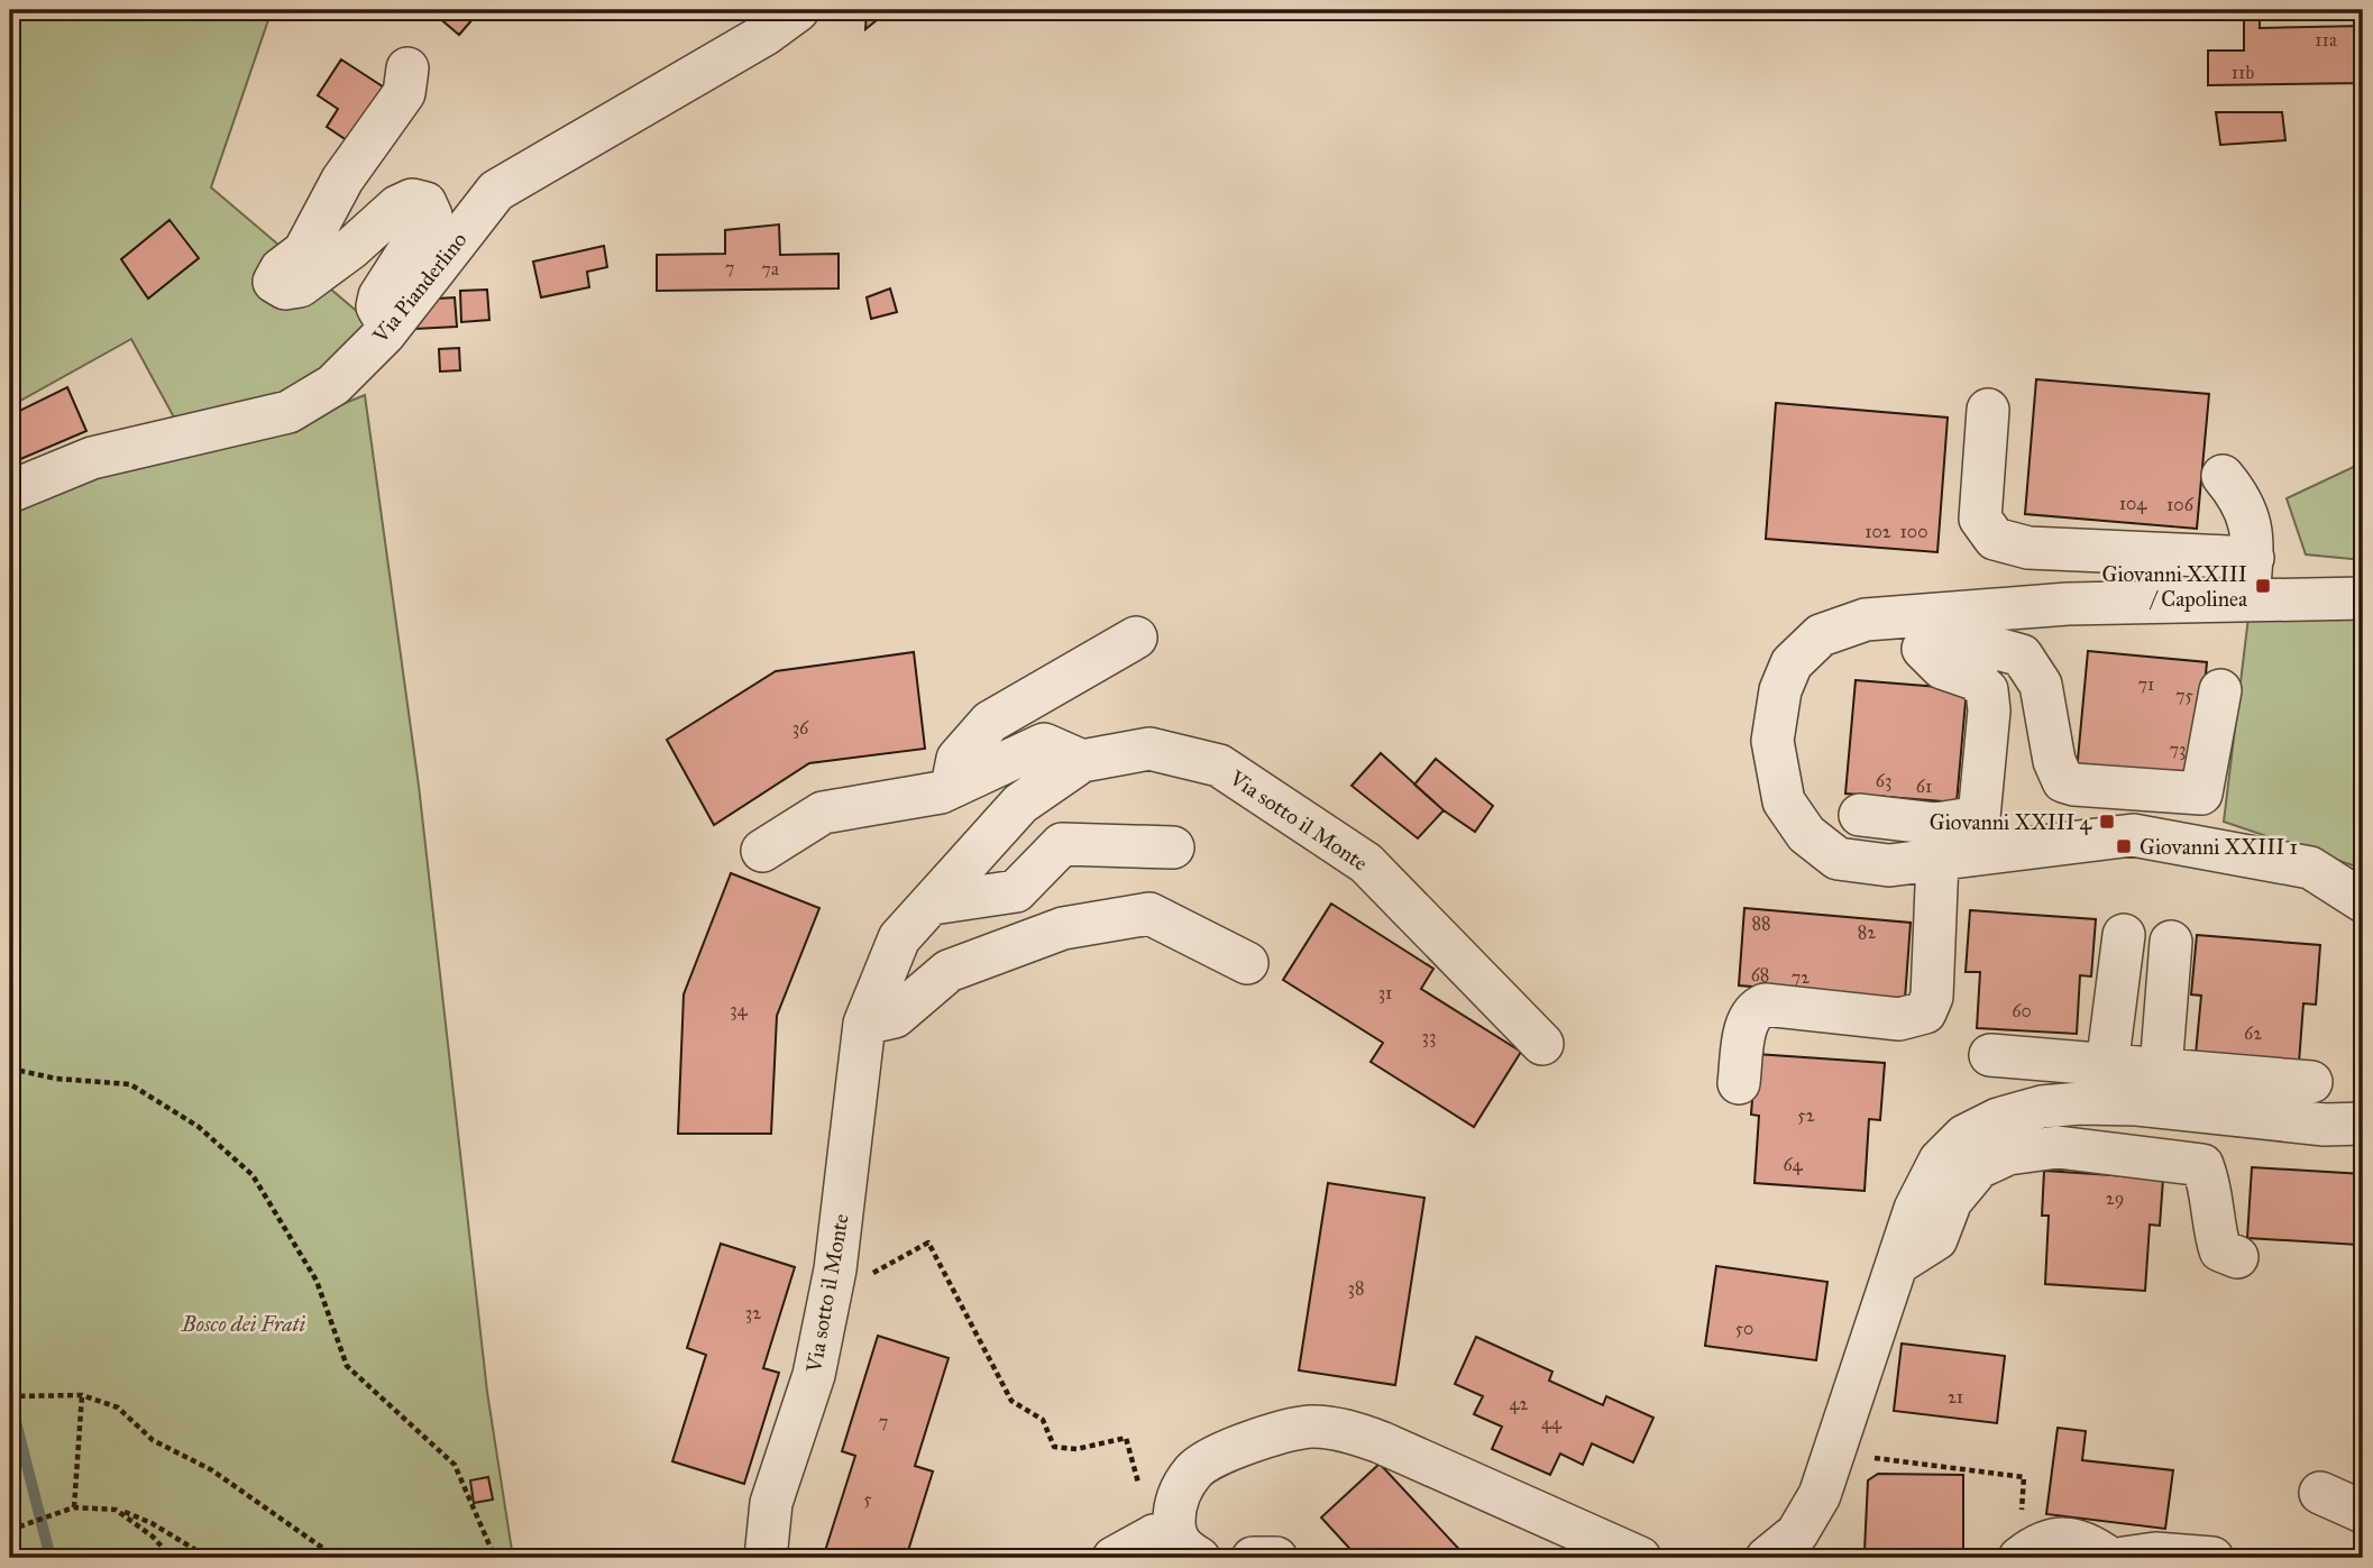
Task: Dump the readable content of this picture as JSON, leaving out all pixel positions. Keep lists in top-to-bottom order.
{
  "streets": {
    "street": ["Via Pianderlino", "Via sotto il Monte"]
  },
  "parks": ["Bosco dei Frati"],
  "places": {
    "transit": ["Giovanni XXIII / Capolinea", "Giovanni XXIII 4", "Giovanni XXIII 1"]
  },
  "house_numbers": [
    "11a",
    "11b",
    "7",
    "7a",
    "104",
    "106",
    "102",
    "100",
    "71",
    "75",
    "36",
    "73",
    "63",
    "61",
    "88",
    "82",
    "68",
    "72",
    "31",
    "34",
    "60",
    "62",
    "33",
    "52",
    "64",
    "29",
    "38",
    "32",
    "50",
    "21",
    "42",
    "7",
    "44",
    "5"
  ]
}
